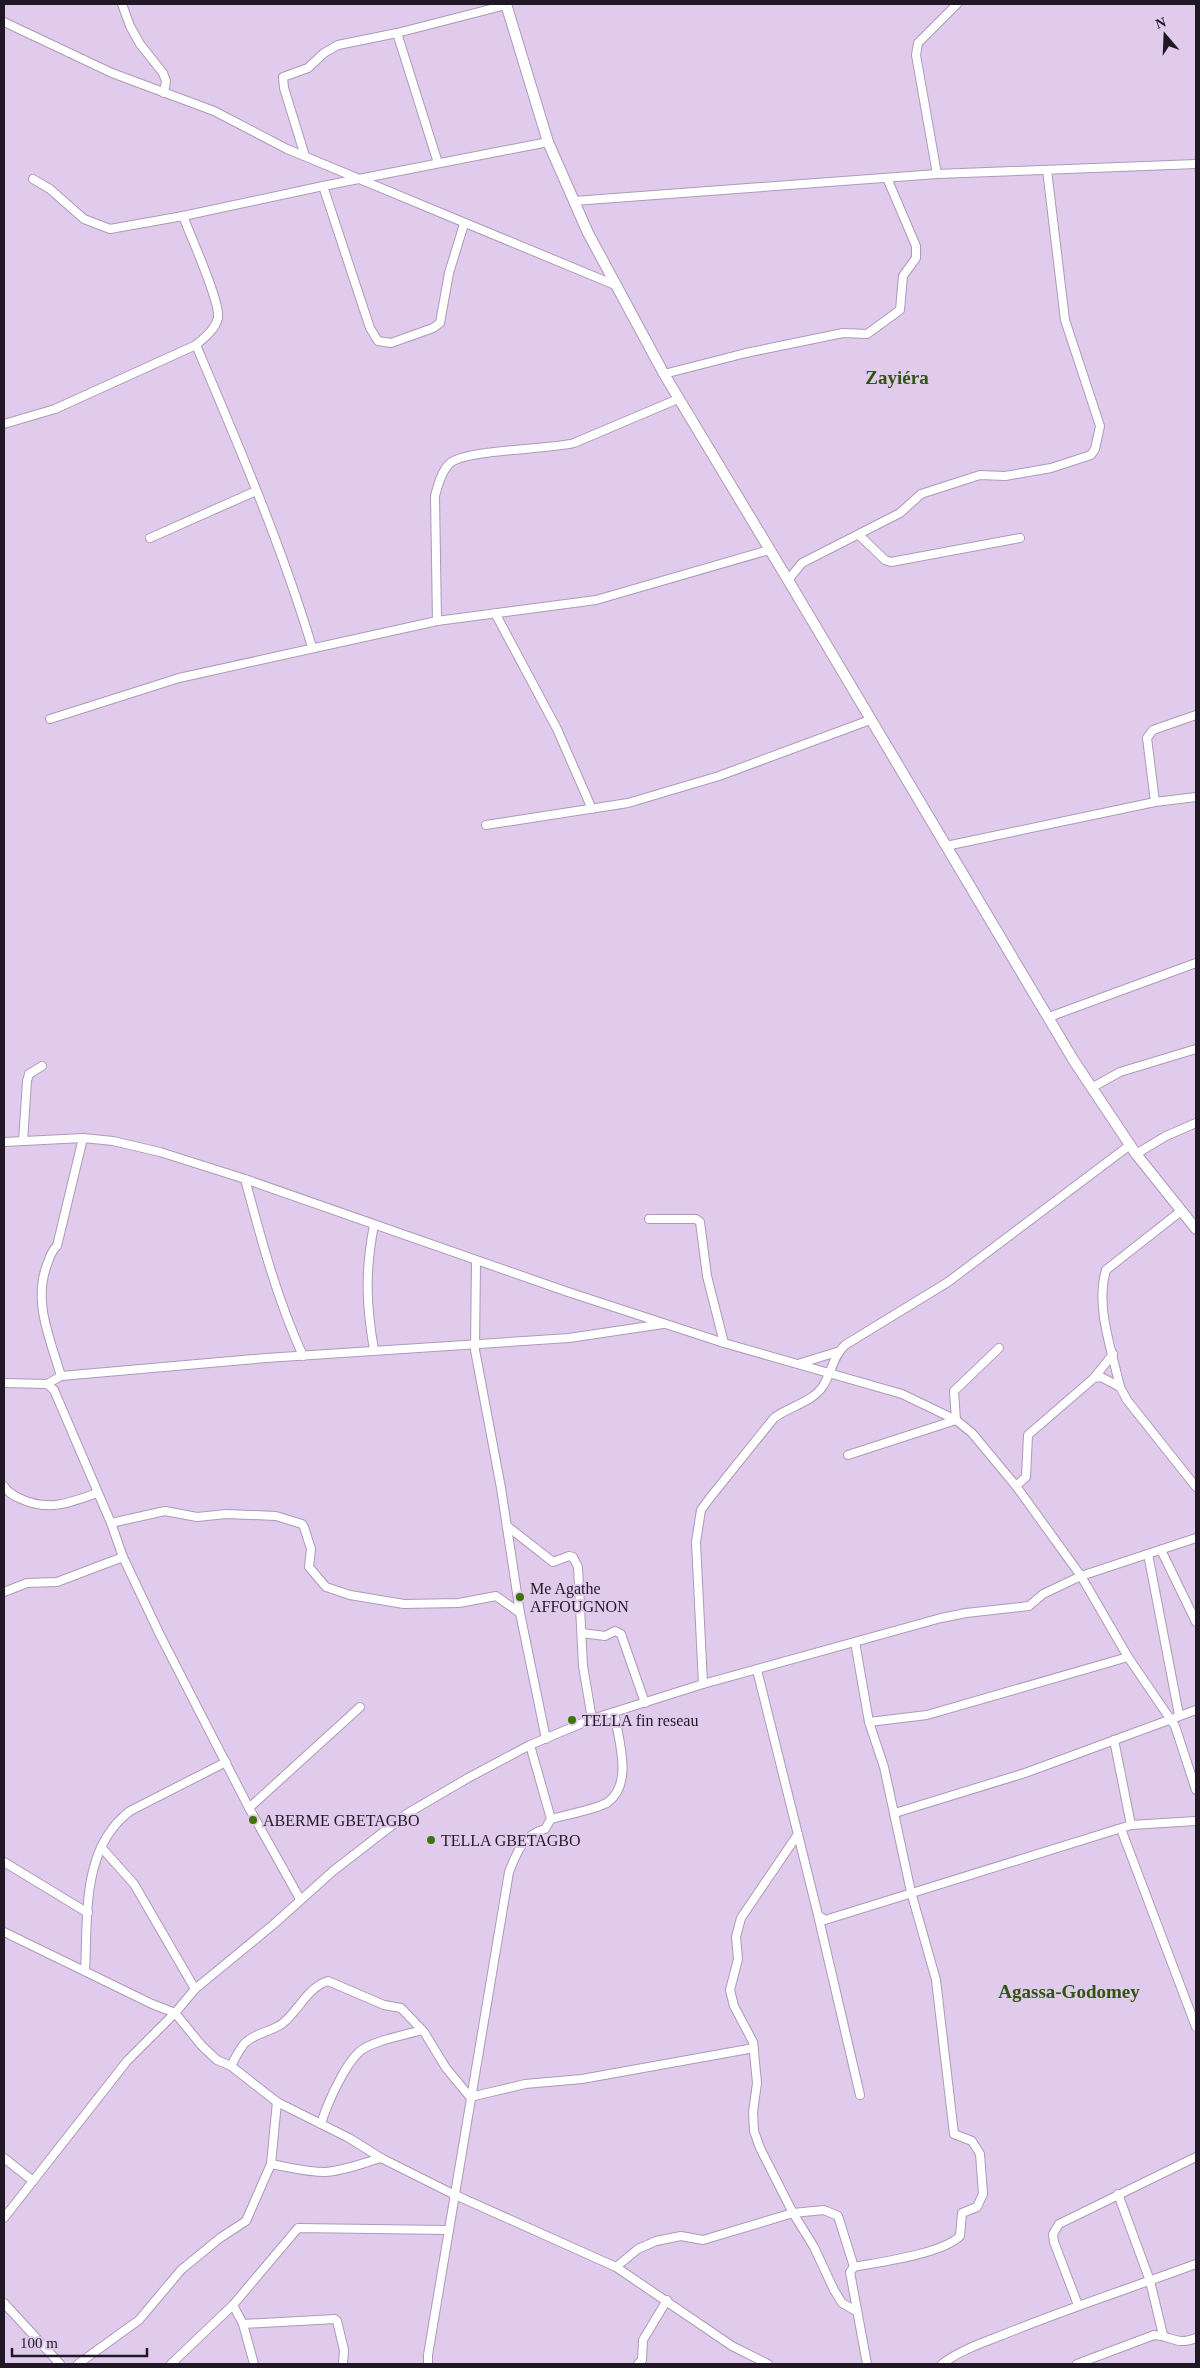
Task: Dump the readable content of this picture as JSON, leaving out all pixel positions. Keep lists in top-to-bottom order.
{
  "districts": ["Zayiéra", "Agassa-Godomey"],
  "places": [
    "Me Agathe AFFOUGNON",
    "TELLA fin reseau",
    "ABERME GBETAGBO",
    "TELLA GBETAGBO"
  ],
  "scale_bar": "100 m",
  "north": "top"
}
